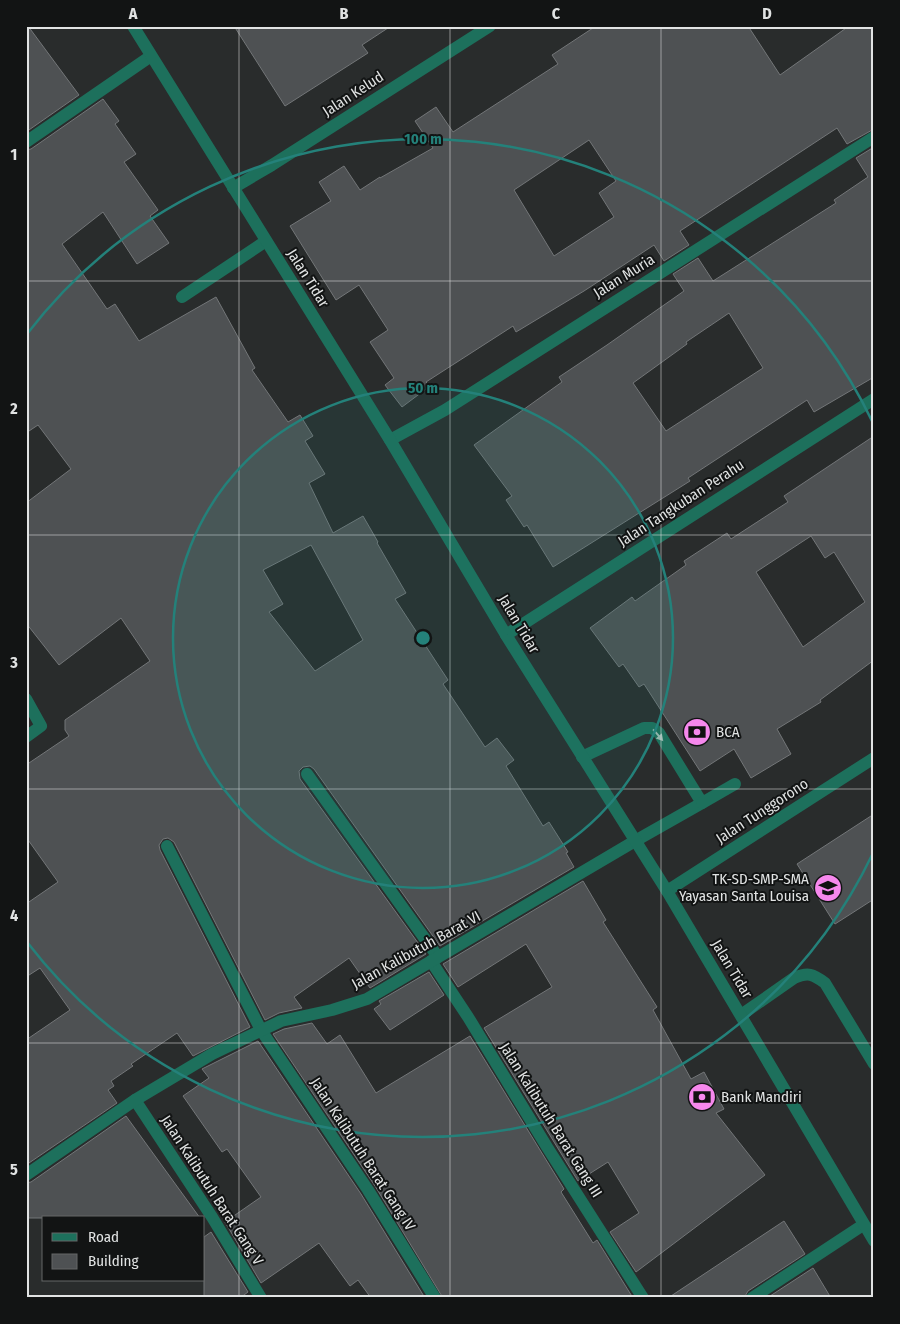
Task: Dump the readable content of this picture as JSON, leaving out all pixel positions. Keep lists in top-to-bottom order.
{
  "streets": {
    "street": [
      "Jalan Kelud",
      "Jalan Muria",
      "Jalan Tidar",
      "Jalan Tangkuban Perahu",
      "Jalan Tunggorono",
      "Jalan Kalibutuh Barat VI",
      "Jalan Kalibutuh Barat Gang III",
      "Jalan Kalibutuh Barat Gang IV",
      "Jalan Kalibutuh Barat Gang V"
    ]
  },
  "crossings": [
    ["Jalan Kelud", "Jalan Tidar"],
    ["Jalan Muria", "Jalan Tidar"],
    ["Jalan Tidar", "Jalan Tangkuban Perahu"],
    ["Jalan Tidar", "Jalan Tunggorono"],
    ["Jalan Tidar", "Jalan Kalibutuh Barat VI"],
    ["Jalan Kalibutuh Barat VI", "Jalan Kalibutuh Barat Gang III"],
    ["Jalan Kalibutuh Barat VI", "Jalan Kalibutuh Barat Gang IV"],
    ["Jalan Kalibutuh Barat VI", "Jalan Kalibutuh Barat Gang V"]
  ],
  "places": {
    "bank": ["BCA", "Bank Mandiri"],
    "school or university": ["TK-SD-SMP-SMA Yayasan Santa Louisa"]
  },
  "legend": ["Road", "Building"],
  "grid": {
    "columns": [
      "A",
      "B",
      "C",
      "D"
    ],
    "rows": [
      "1",
      "2",
      "3",
      "4",
      "5"
    ]
  },
  "rings": ["100 m", "50 m"]
}
